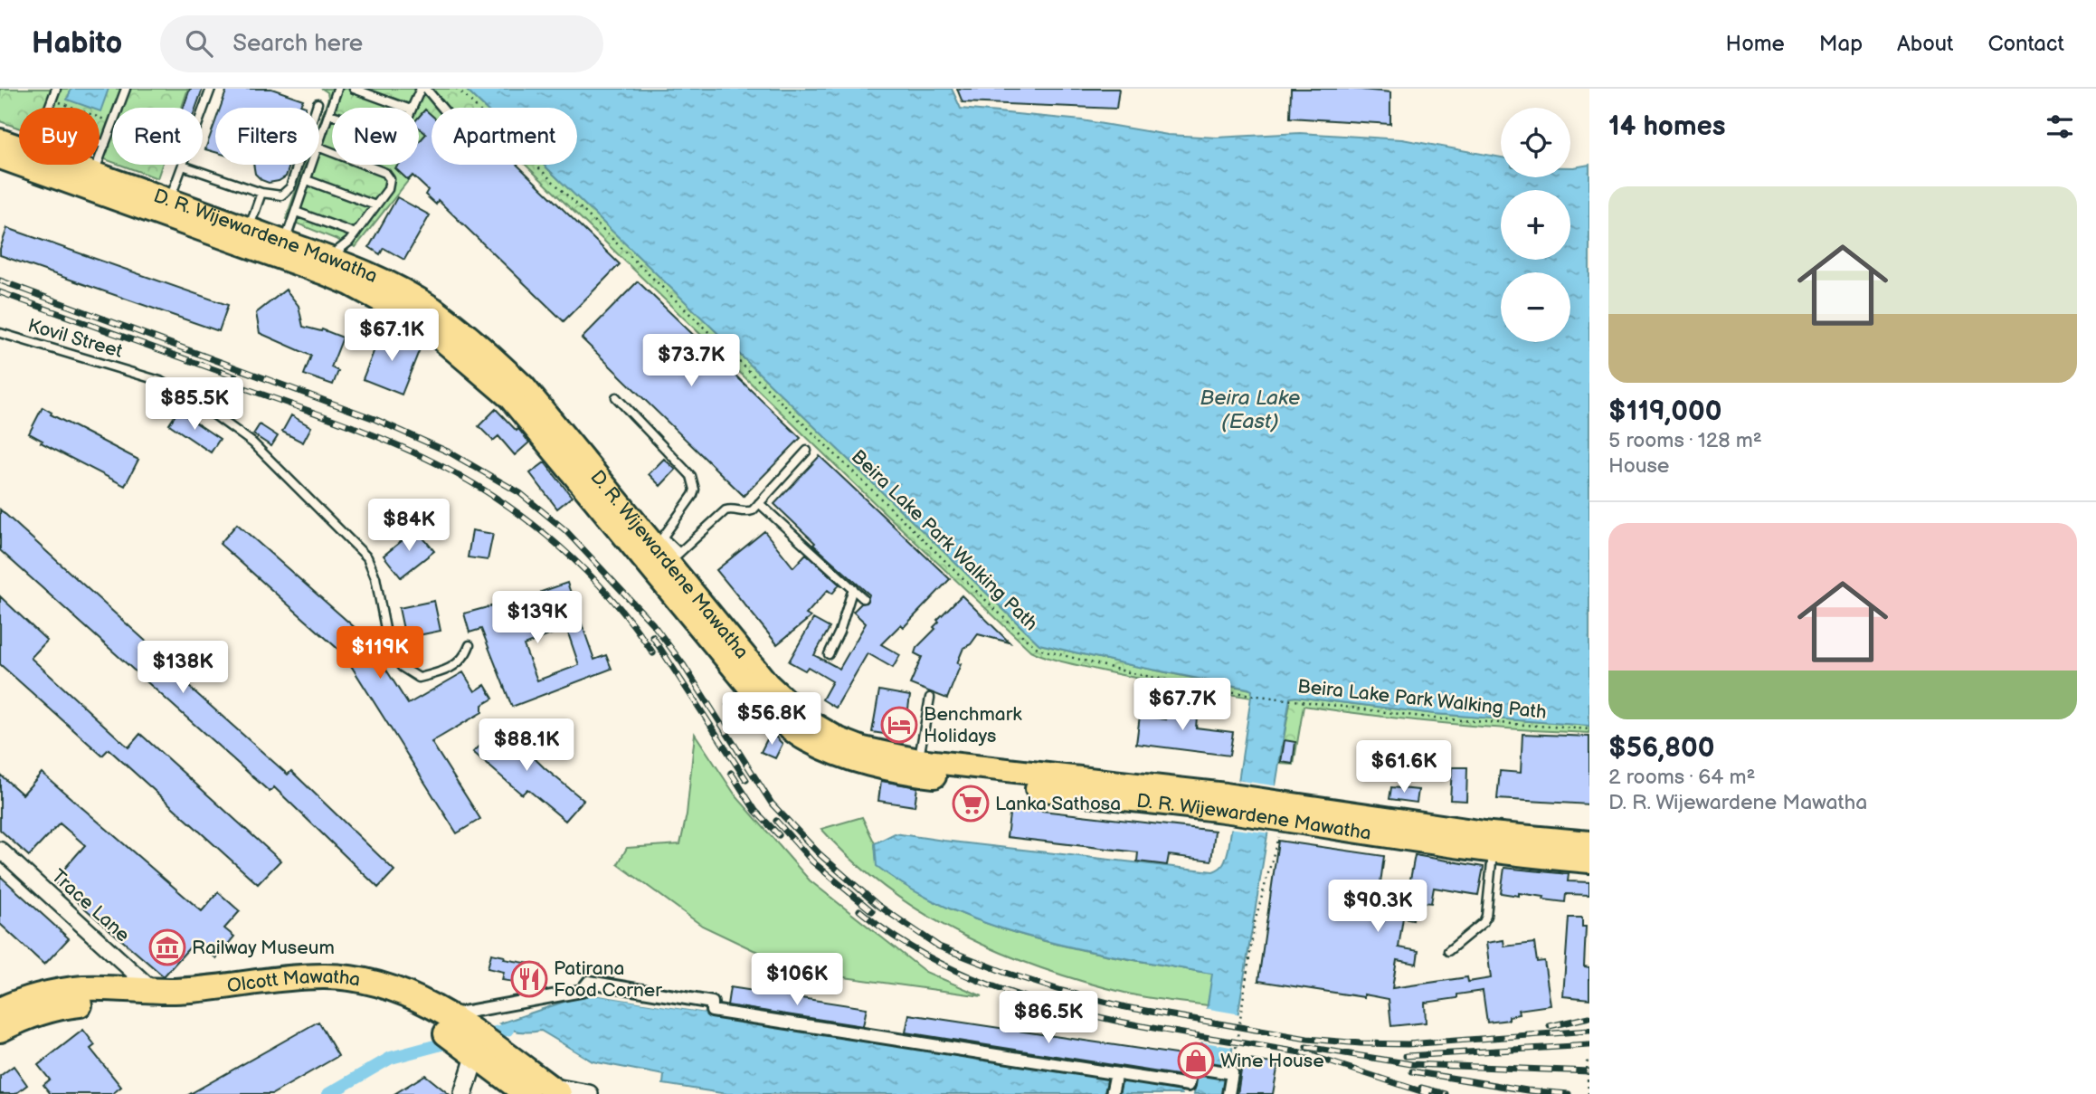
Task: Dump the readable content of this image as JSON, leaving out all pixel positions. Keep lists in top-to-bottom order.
{
  "streets": {
    "highway": ["Olcott Mawatha"],
    "main road": ["D. R. Wijewardene Mawatha"],
    "street": ["Trace Lane"],
    "lane": ["Kovil Street"],
    "path": ["Beira Lake Park Walking Path"]
  },
  "crossings": [
    ["Trace Lane", "Olcott Mawatha"]
  ],
  "water": ["Beira Lake (East)"],
  "places": {
    "hotel": ["Benchmark Holidays"],
    "supermarket": ["Lanka Sathosa"],
    "museum": ["Railway Museum"],
    "restaurant": ["Patirana Food Corner"],
    "shop": ["Wine House"]
  },
  "page": {
    "header": "Habito",
    "search": "Search here",
    "nav": [
      "Home",
      "Map",
      "About",
      "Contact"
    ],
    "heading": "14 homes",
    "map_buttons": ["+", "−"],
    "chip": [
      "Buy",
      "Rent",
      "Filters",
      "New",
      "Apartment"
    ],
    "list": [
      {
        "name": "$119,000",
        "note": "5 rooms · 128 m² · House"
      },
      {
        "name": "$56,800",
        "note": "2 rooms · 64 m² · D. R. Wijewardene Mawatha"
      }
    ],
    "price": [
      "$67.1K",
      "$73.7K",
      "$85.5K",
      "$84K",
      "$139K",
      "$119K",
      "$138K",
      "$67.7K",
      "$56.8K",
      "$88.1K",
      "$61.6K",
      "$90.3K",
      "$106K",
      "$86.5K"
    ]
  }
}
